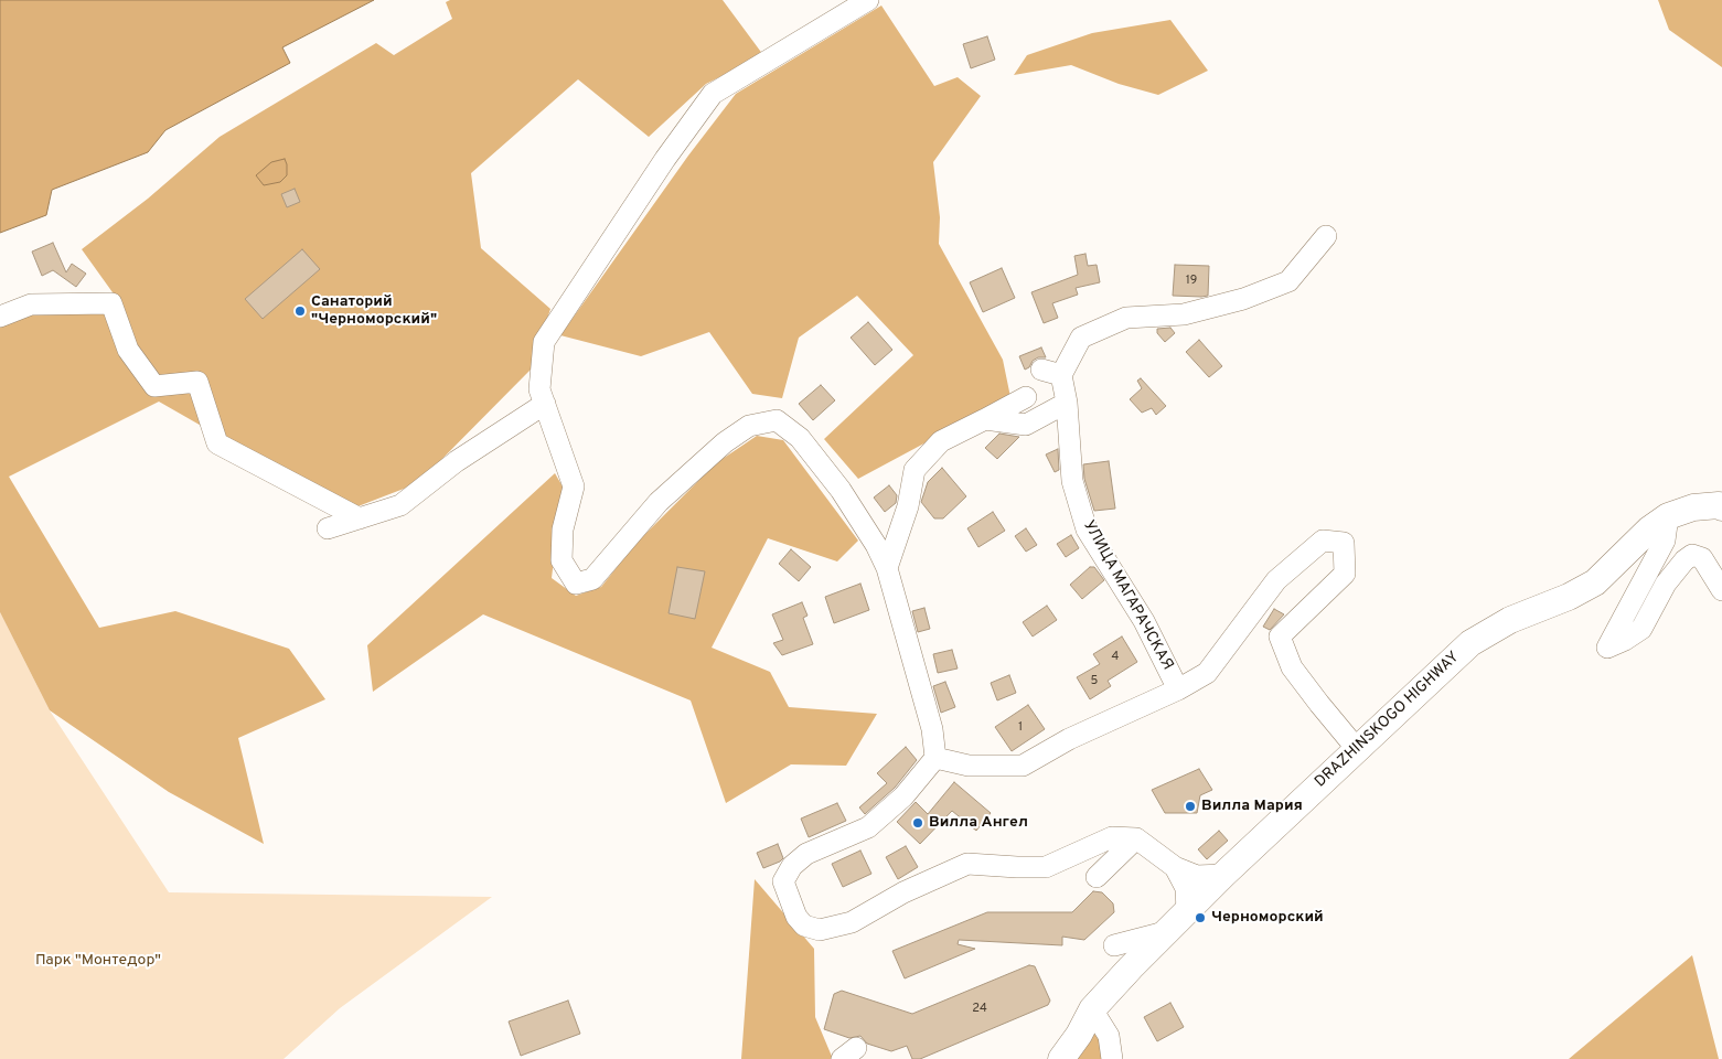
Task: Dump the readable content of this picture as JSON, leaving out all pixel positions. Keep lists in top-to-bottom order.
{
  "streets": {
    "main road": ["DRAZHINSKOGO HIGHWAY"],
    "street": ["УЛИЦА МАГАРАЧСКАЯ"]
  },
  "crossings": [
    ["УЛИЦА МАГАРАЧСКАЯ", "DRAZHINSKOGO HIGHWAY"]
  ],
  "parks": ["Парк \"Монтедор\""],
  "places": [
    "Санаторий \"Черноморский\"",
    "Вилла Мария",
    "Вилла Ангел",
    "Черноморский"
  ],
  "house_numbers": [
    "19",
    "4",
    "5",
    "1",
    "24"
  ]
}
